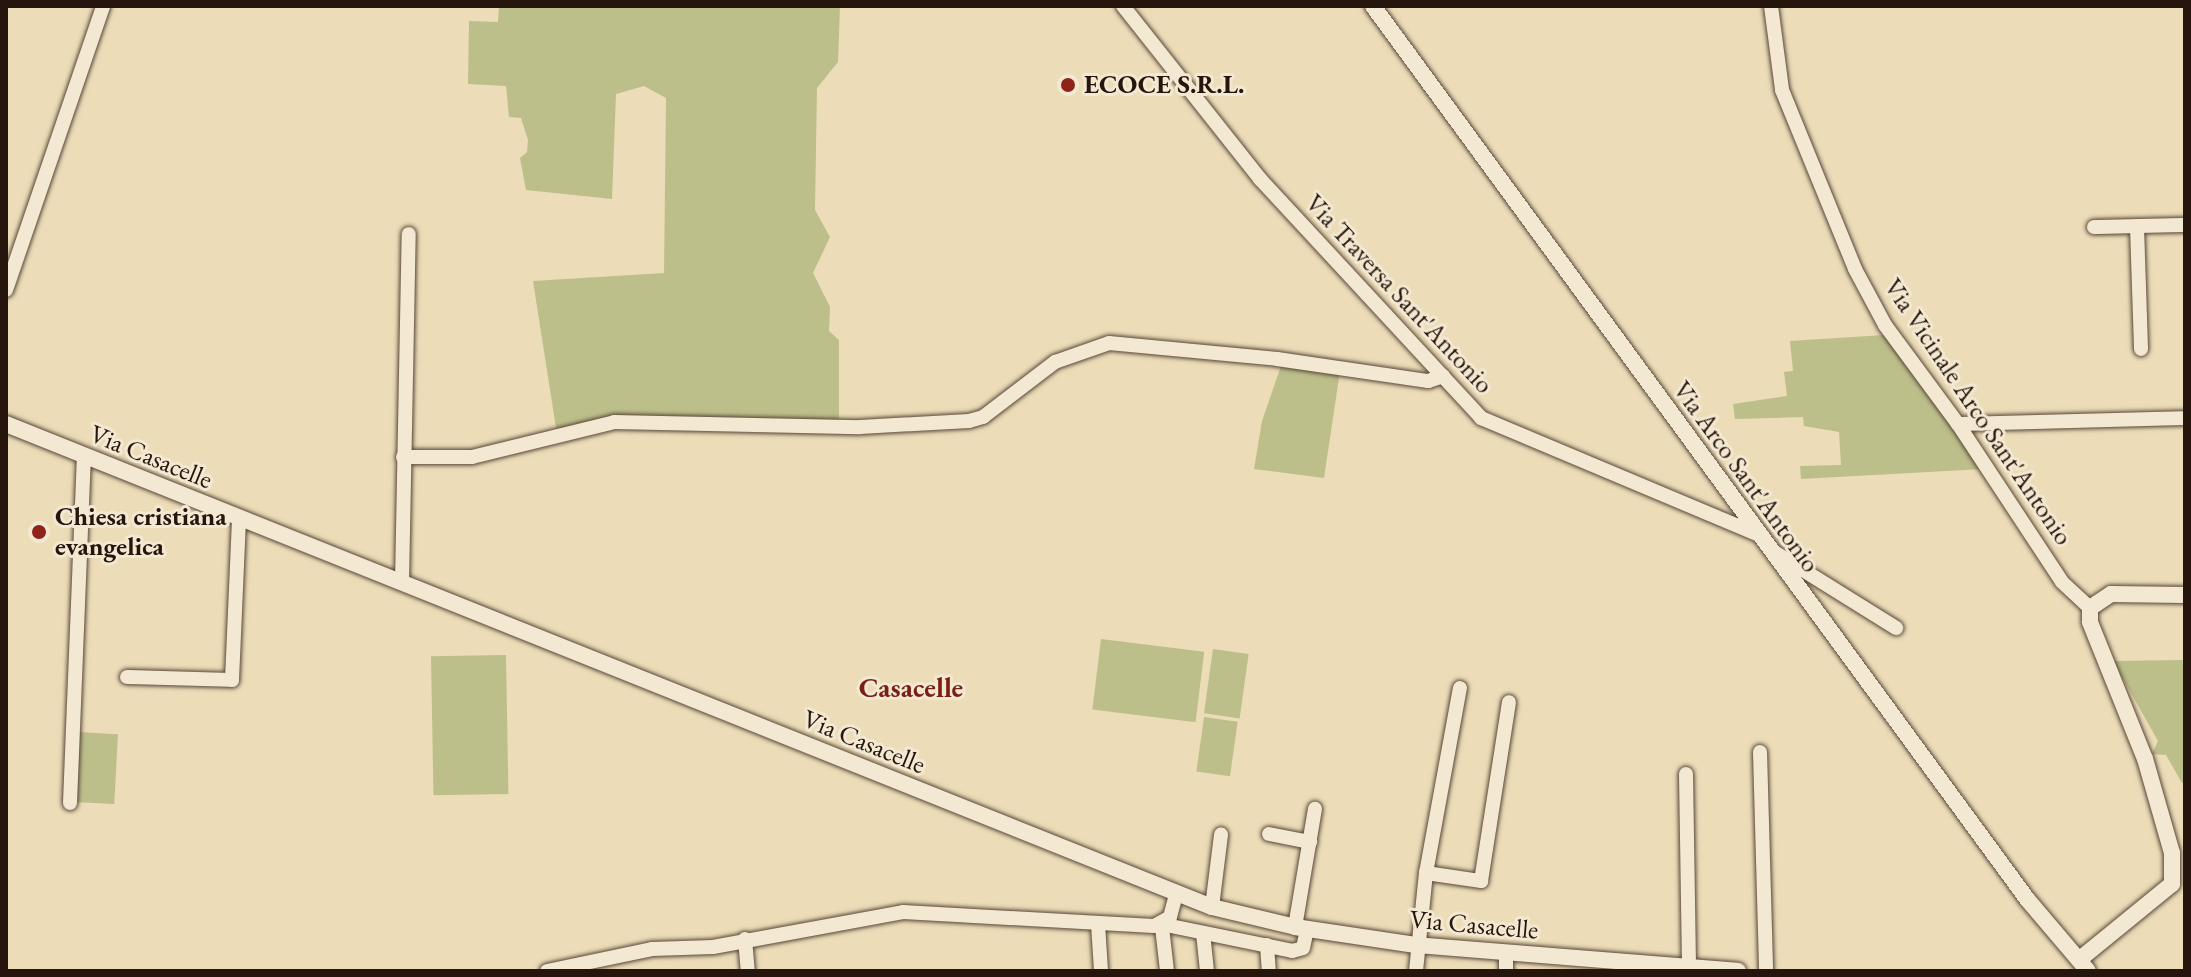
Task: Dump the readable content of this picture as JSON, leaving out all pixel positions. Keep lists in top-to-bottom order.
{
  "streets": {
    "street": [
      "Via Traversa Sant'Antonio",
      "Via Vicinale Arco Sant'Antonio",
      "Via Casacelle",
      "Via Arco Sant'Antonio"
    ]
  },
  "crossings": [
    ["Via Traversa Sant'Antonio", "Via Arco Sant'Antonio"]
  ],
  "districts": ["Casacelle"],
  "places": ["ECOCE S.R.L.", "Chiesa cristiana evangelica"]
}
